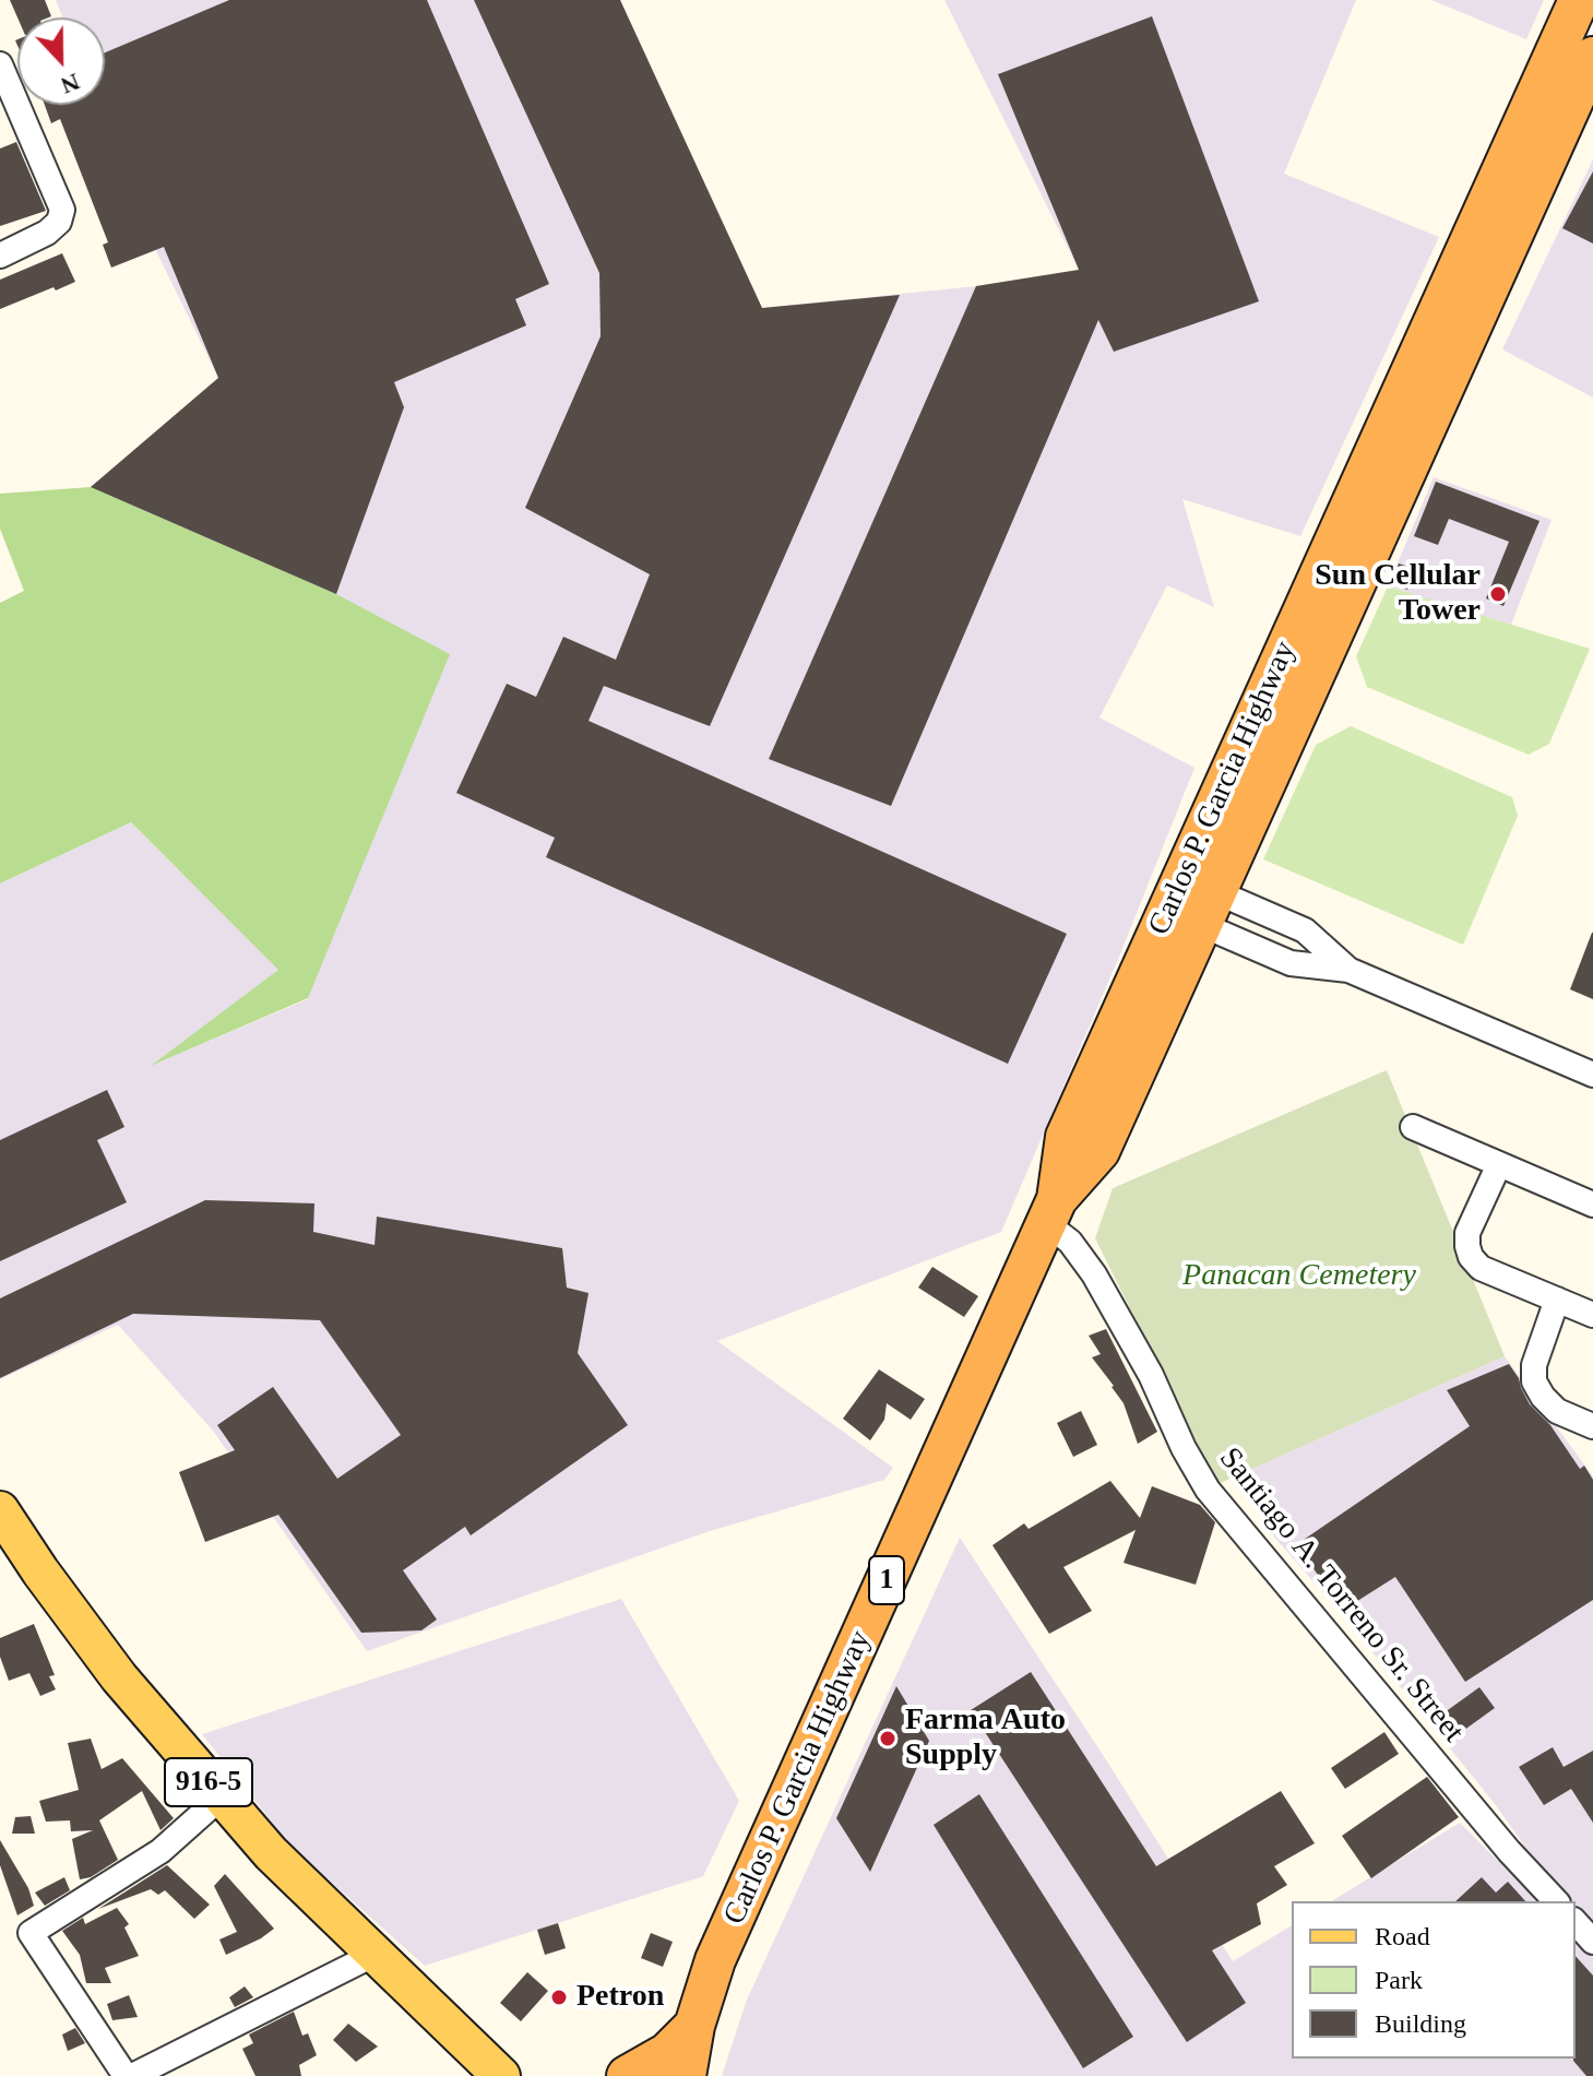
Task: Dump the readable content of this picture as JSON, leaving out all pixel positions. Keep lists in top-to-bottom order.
{
  "streets": {
    "highway": ["Carlos P. Garcia Highway", "1"],
    "main road": ["916-5"],
    "street": ["Santiago A. Torreno Sr. Street"]
  },
  "crossings": [
    ["Carlos P. Garcia Highway", "Santiago A. Torreno Sr. Street"]
  ],
  "parks": ["Panacan Cemetery"],
  "places": ["Sun Cellular Tower", "Farma Auto Supply", "Petron"],
  "legend": ["Road", "Park", "Building"],
  "north": "bottom"
}
